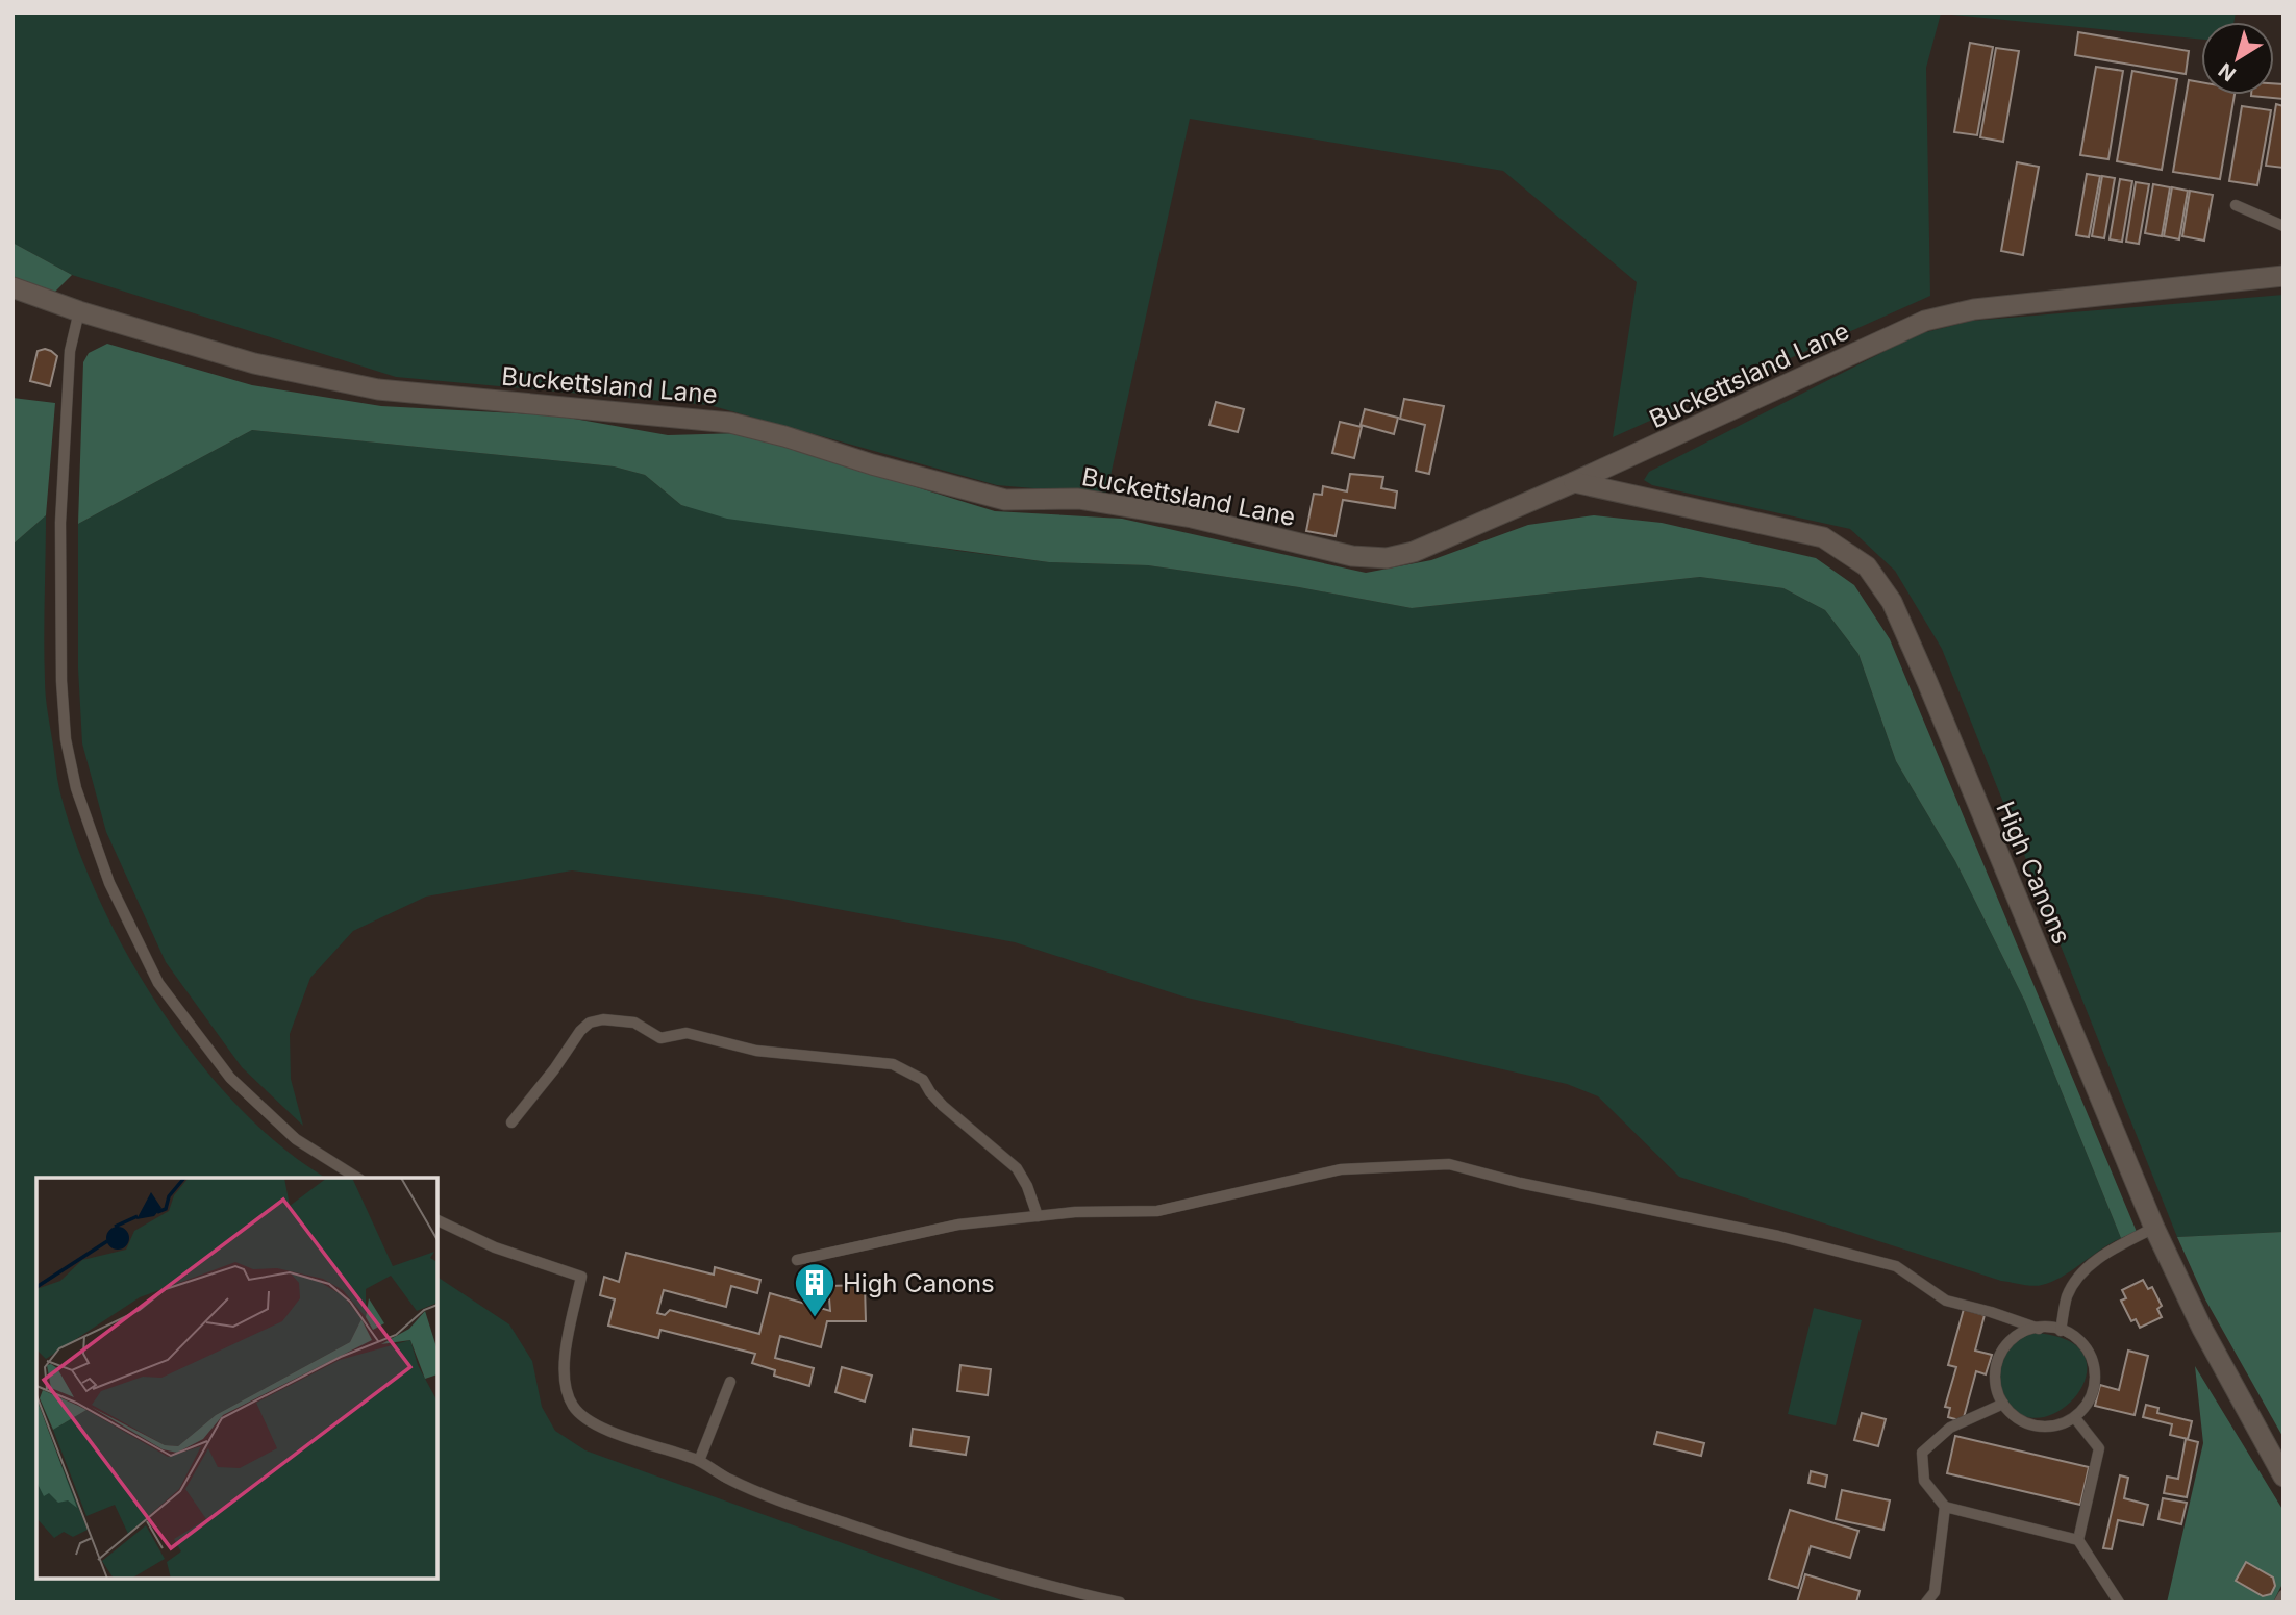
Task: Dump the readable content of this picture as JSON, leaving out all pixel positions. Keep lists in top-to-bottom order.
{
  "streets": {
    "street": ["Buckettsland Lane", "High Canons"]
  },
  "crossings": [
    ["Buckettsland Lane", "High Canons"]
  ],
  "places": {
    "building": ["High Canons"]
  },
  "north": "bottom left"
}
